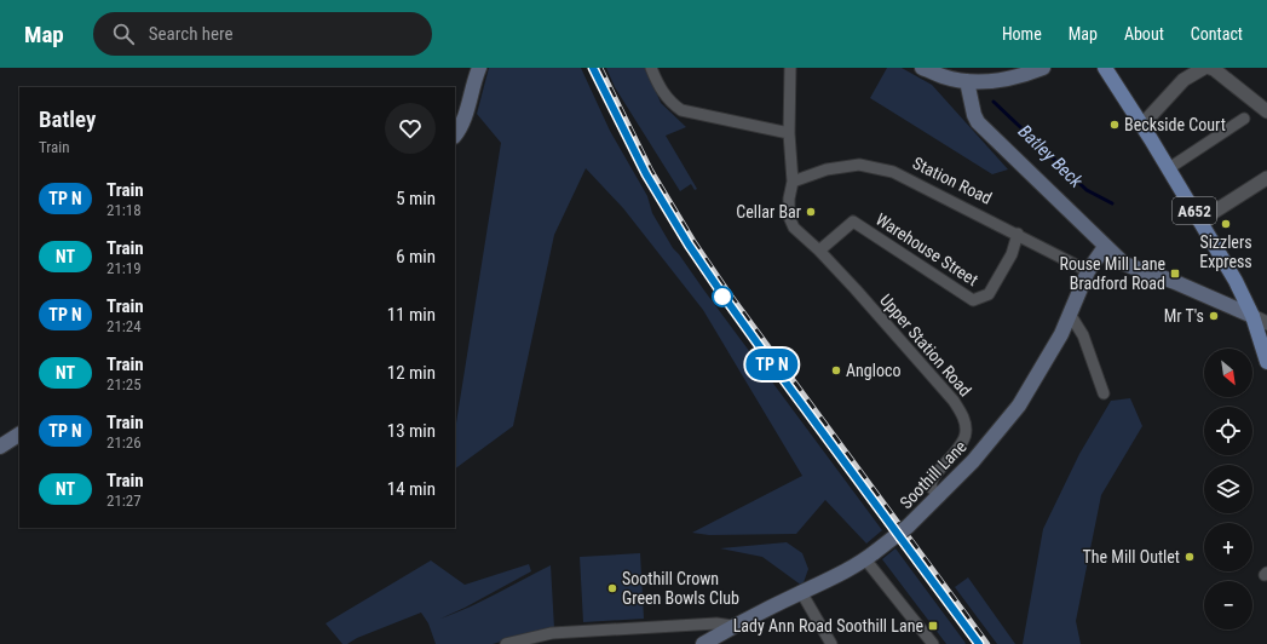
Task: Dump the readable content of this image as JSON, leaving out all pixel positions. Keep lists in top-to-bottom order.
{
  "streets": {
    "main road": ["A652", "Soothill Lane"],
    "street": ["Station Road", "Warehouse Street", "Upper Station Road"]
  },
  "crossings": [
    ["Station Road", "Warehouse Street"],
    ["Station Road", "Soothill Lane"],
    ["Warehouse Street", "Upper Station Road"],
    ["Upper Station Road", "Soothill Lane"]
  ],
  "water": ["Batley Beck"],
  "places": {
    "other": [
      "Beckside Court",
      "Cellar Bar",
      "Sizzlers Express",
      "Mr T's",
      "Angloco",
      "The Mill Outlet",
      "Soothill Crown Green Bowls Club"
    ],
    "transit": ["Rouse Mill Lane Bradford Road", "Lady Ann Road Soothill Lane"]
  },
  "north": "bottom right",
  "page": {
    "header": "Map",
    "search": "Search here",
    "nav": [
      "Home",
      "Map",
      "About",
      "Contact"
    ],
    "on_map": "TP N",
    "heading": ["Batley", "Train"],
    "list": [
      {
        "mark": "TP N",
        "name": "Train",
        "note": "21:18",
        "value": "5 min"
      },
      {
        "mark": "NT",
        "name": "Train",
        "note": "21:19",
        "value": "6 min"
      },
      {
        "mark": "TP N",
        "name": "Train",
        "note": "21:24",
        "value": "11 min"
      },
      {
        "mark": "NT",
        "name": "Train",
        "note": "21:25",
        "value": "12 min"
      },
      {
        "mark": "TP N",
        "name": "Train",
        "note": "21:26",
        "value": "13 min"
      },
      {
        "mark": "NT",
        "name": "Train",
        "note": "21:27",
        "value": "14 min"
      }
    ],
    "map_buttons": ["+", "−"]
  }
}
